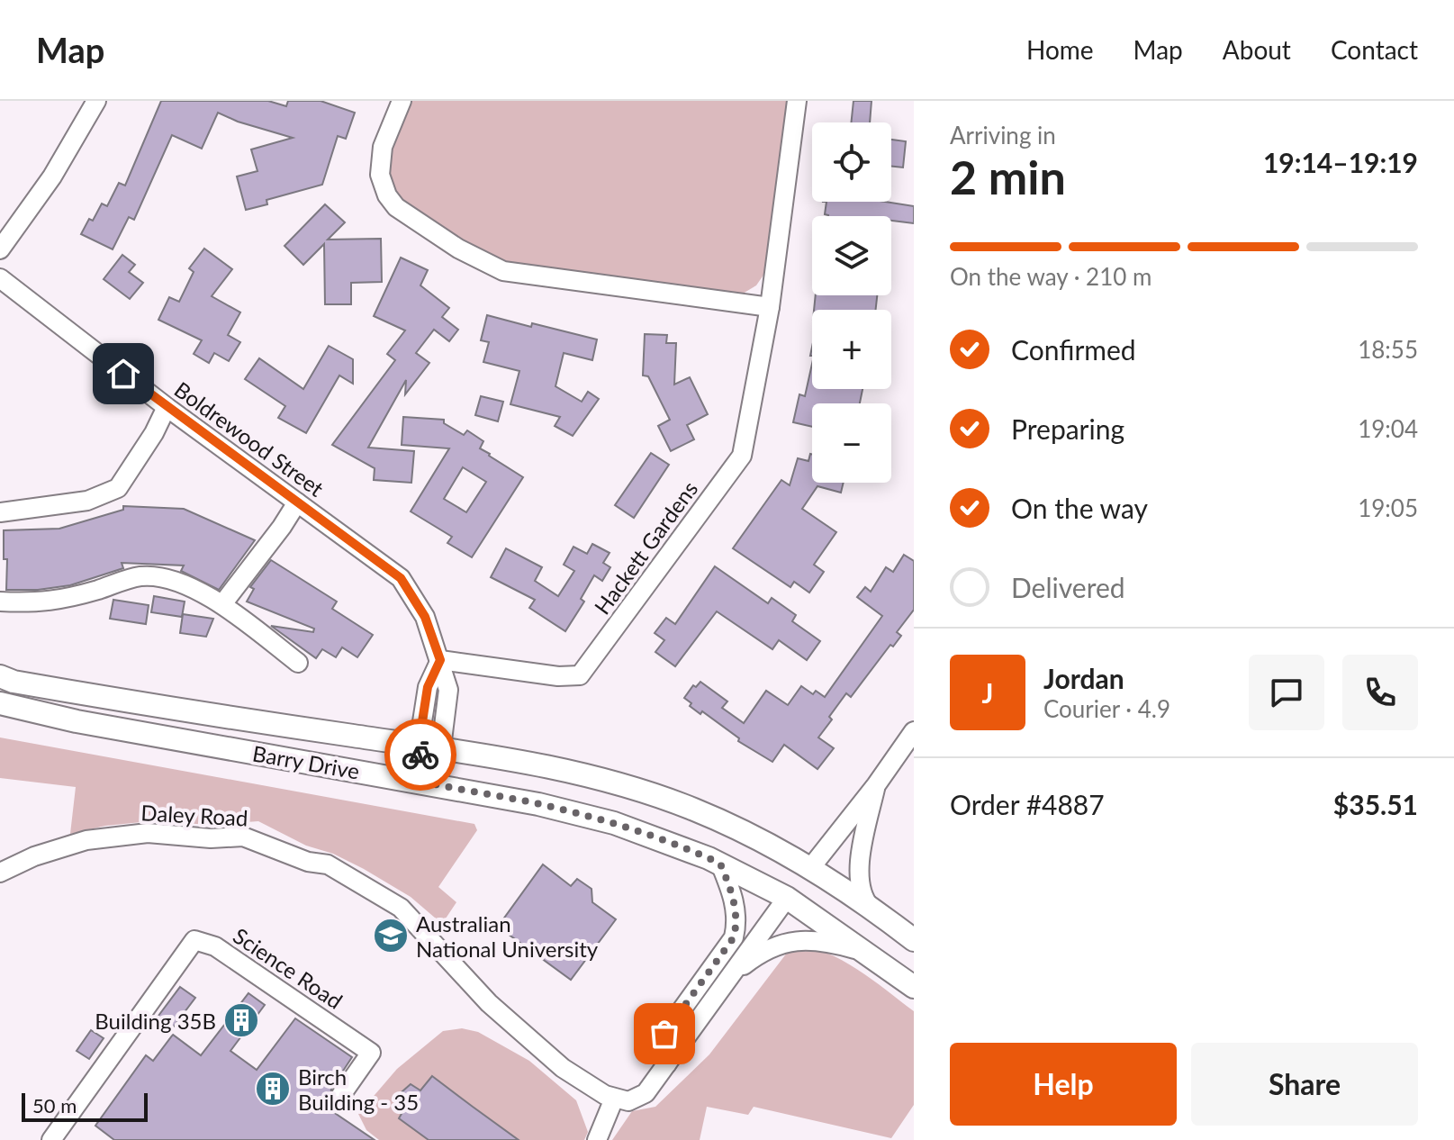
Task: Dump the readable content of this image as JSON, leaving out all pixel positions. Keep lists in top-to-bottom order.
{
  "streets": {
    "main road": ["Barry Drive"],
    "street": [
      "Boldrewood Street",
      "Hackett Gardens",
      "Daley Road",
      "Science Road"
    ]
  },
  "crossings": [
    ["Boldrewood Street", "Hackett Gardens"],
    ["Boldrewood Street", "Barry Drive"]
  ],
  "places": {
    "school or university": ["Australian National University"],
    "building": ["Building 35B", "Birch Building - 35"]
  },
  "scale_bar": "50 m",
  "page": {
    "header": "Map",
    "nav": [
      "Home",
      "Map",
      "About",
      "Contact"
    ],
    "heading": ["2 min", "Arriving in", "19:14–19:19"],
    "panel": [
      "Jordan",
      "Courier · 4.9",
      "Order #4887",
      "$35.51"
    ],
    "map_buttons": ["+", "−"],
    "bar": "On the way · 210 m",
    "list": [
      ["Confirmed", "18:55"],
      ["Preparing", "19:04"],
      ["On the way", "19:05"],
      "Delivered"
    ],
    "round": "J",
    "buttons": ["Help", "Share"],
    "scale": "50 m"
  }
}
